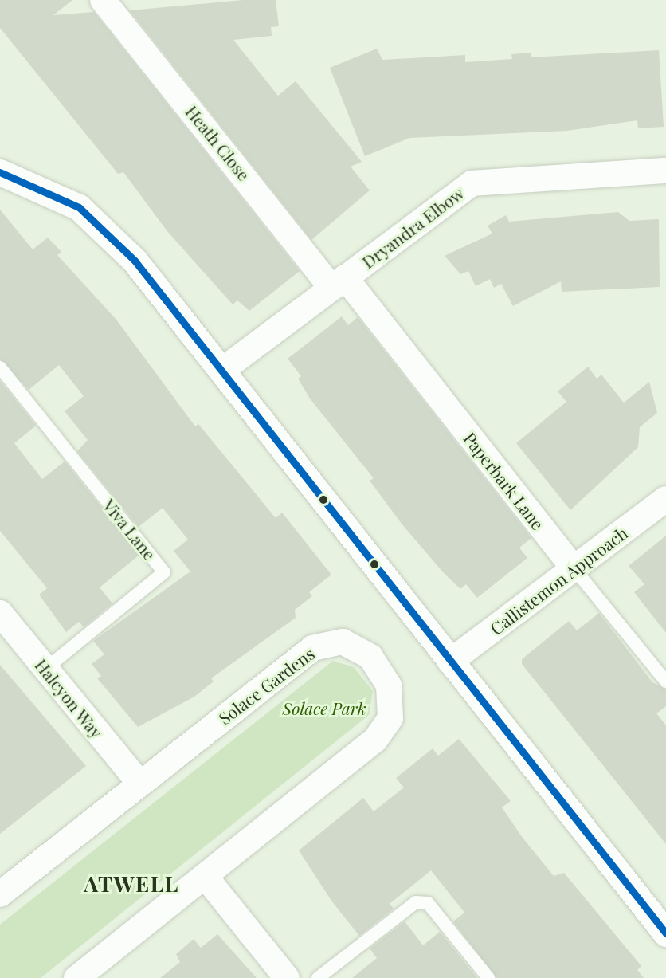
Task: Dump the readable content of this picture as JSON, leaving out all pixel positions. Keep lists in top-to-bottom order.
{
  "streets": {
    "street": [
      "Heath Close",
      "Dryandra Elbow",
      "Paperbark Lane",
      "Callistemon Approach",
      "Solace Gardens",
      "Halcyon Way"
    ],
    "lane": ["Viva Lane"]
  },
  "crossings": [
    ["Heath Close", "Dryandra Elbow"],
    ["Heath Close", "Paperbark Lane"],
    ["Dryandra Elbow", "Paperbark Lane"],
    ["Paperbark Lane", "Callistemon Approach"],
    ["Viva Lane", "Halcyon Way"],
    ["Solace Gardens", "Halcyon Way"]
  ],
  "districts": ["ATWELL"],
  "parks": ["Solace Park"]
}
